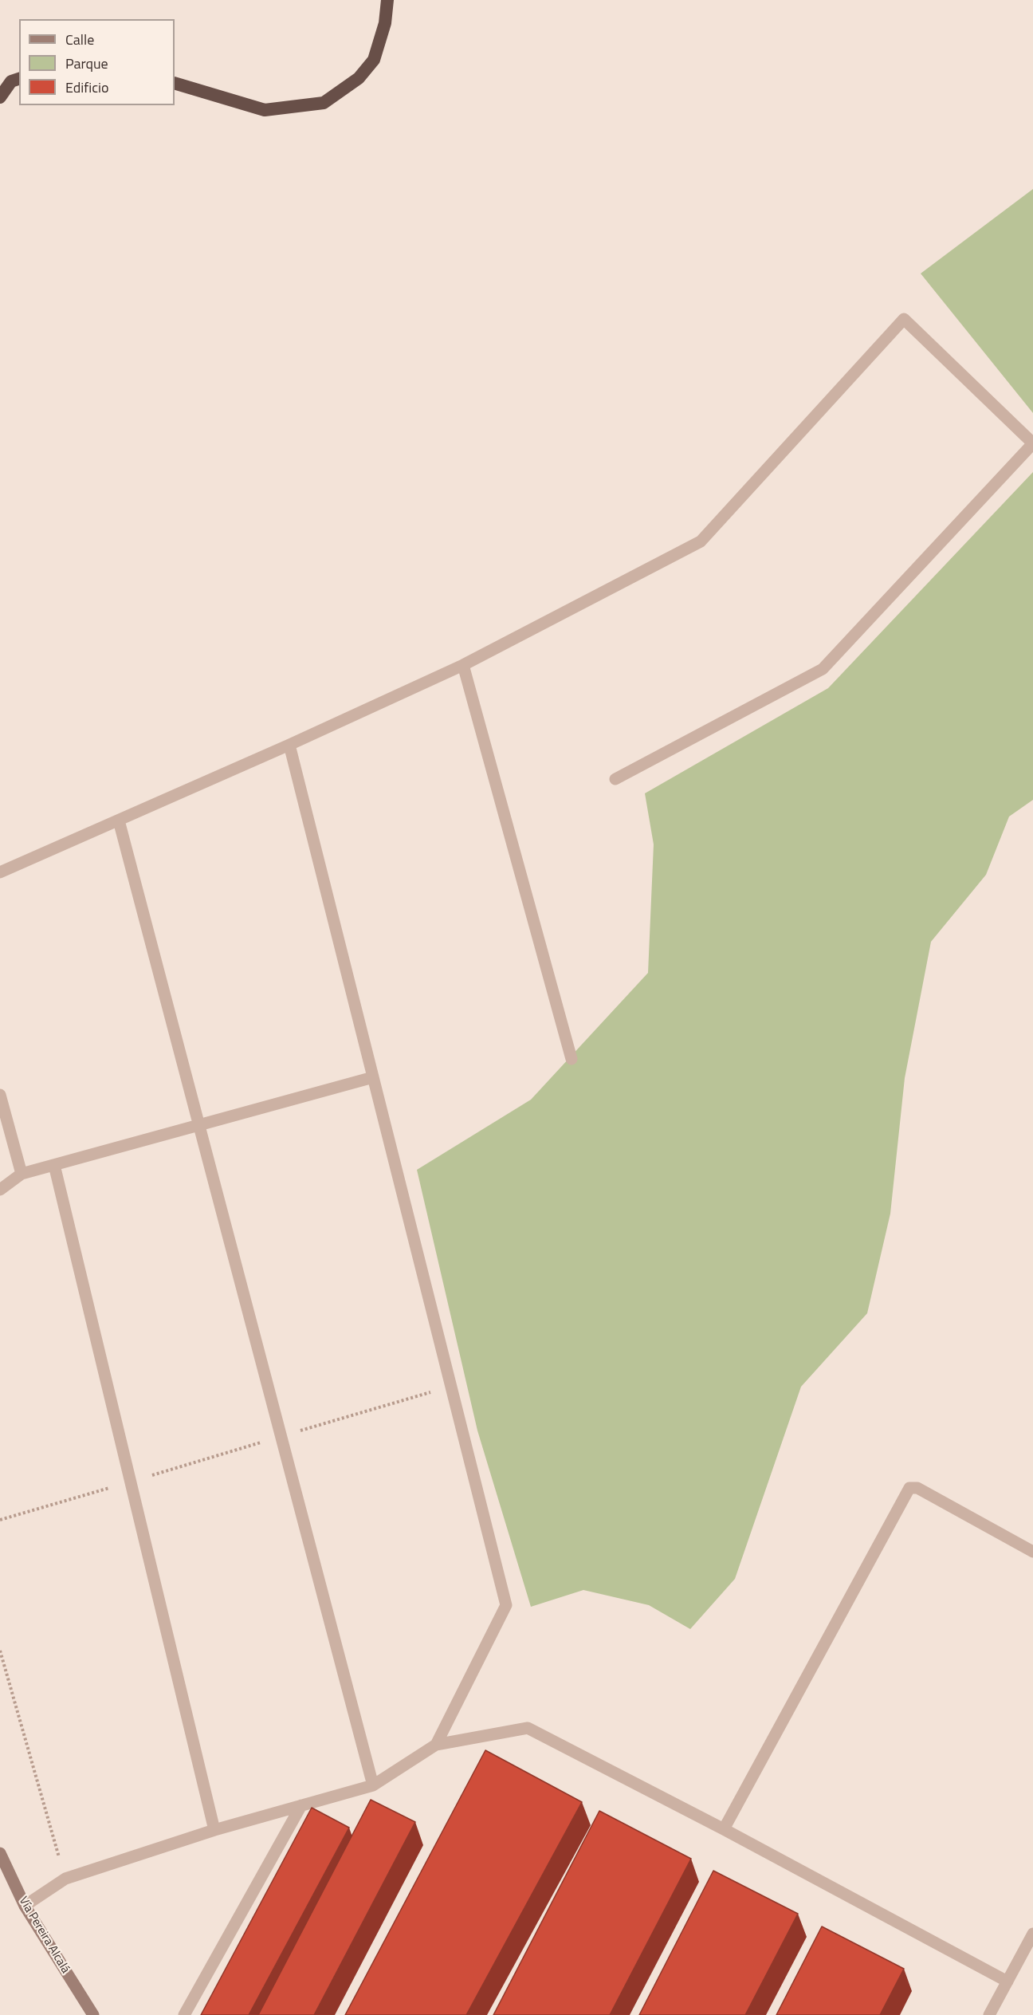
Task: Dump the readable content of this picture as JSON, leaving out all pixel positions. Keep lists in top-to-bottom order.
{
  "streets": {
    "main road": ["Vía Pereira Alcalá"]
  },
  "legend": ["Calle", "Parque", "Edificio"]
}
